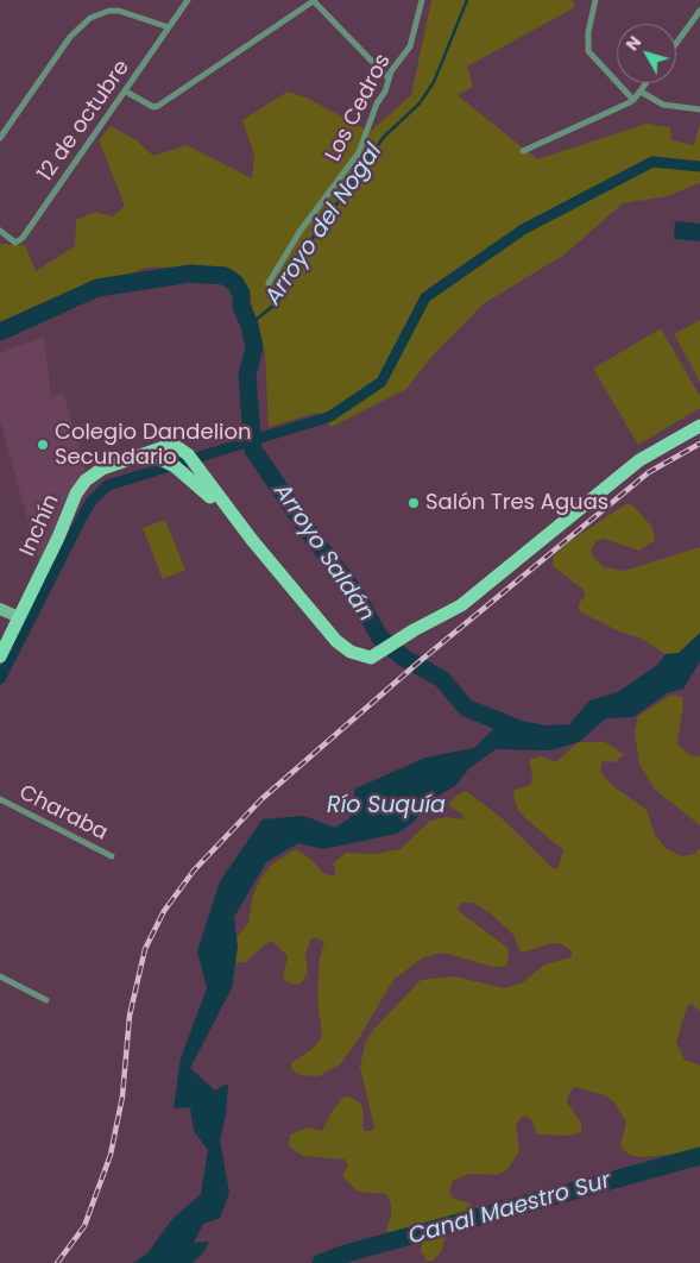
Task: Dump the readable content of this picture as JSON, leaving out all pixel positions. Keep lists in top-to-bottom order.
{
  "streets": {
    "main road": ["Inchín"],
    "street": ["Los Cedros", "12 de octubre", "Charaba"]
  },
  "water": [
    "Arroyo del Nogal",
    "Arroyo Saldán",
    "Río Suquía",
    "Canal Maestro Sur"
  ],
  "places": ["Colegio Dandelion Secundario", "Salón Tres Aguas"],
  "north": "top left"
}
